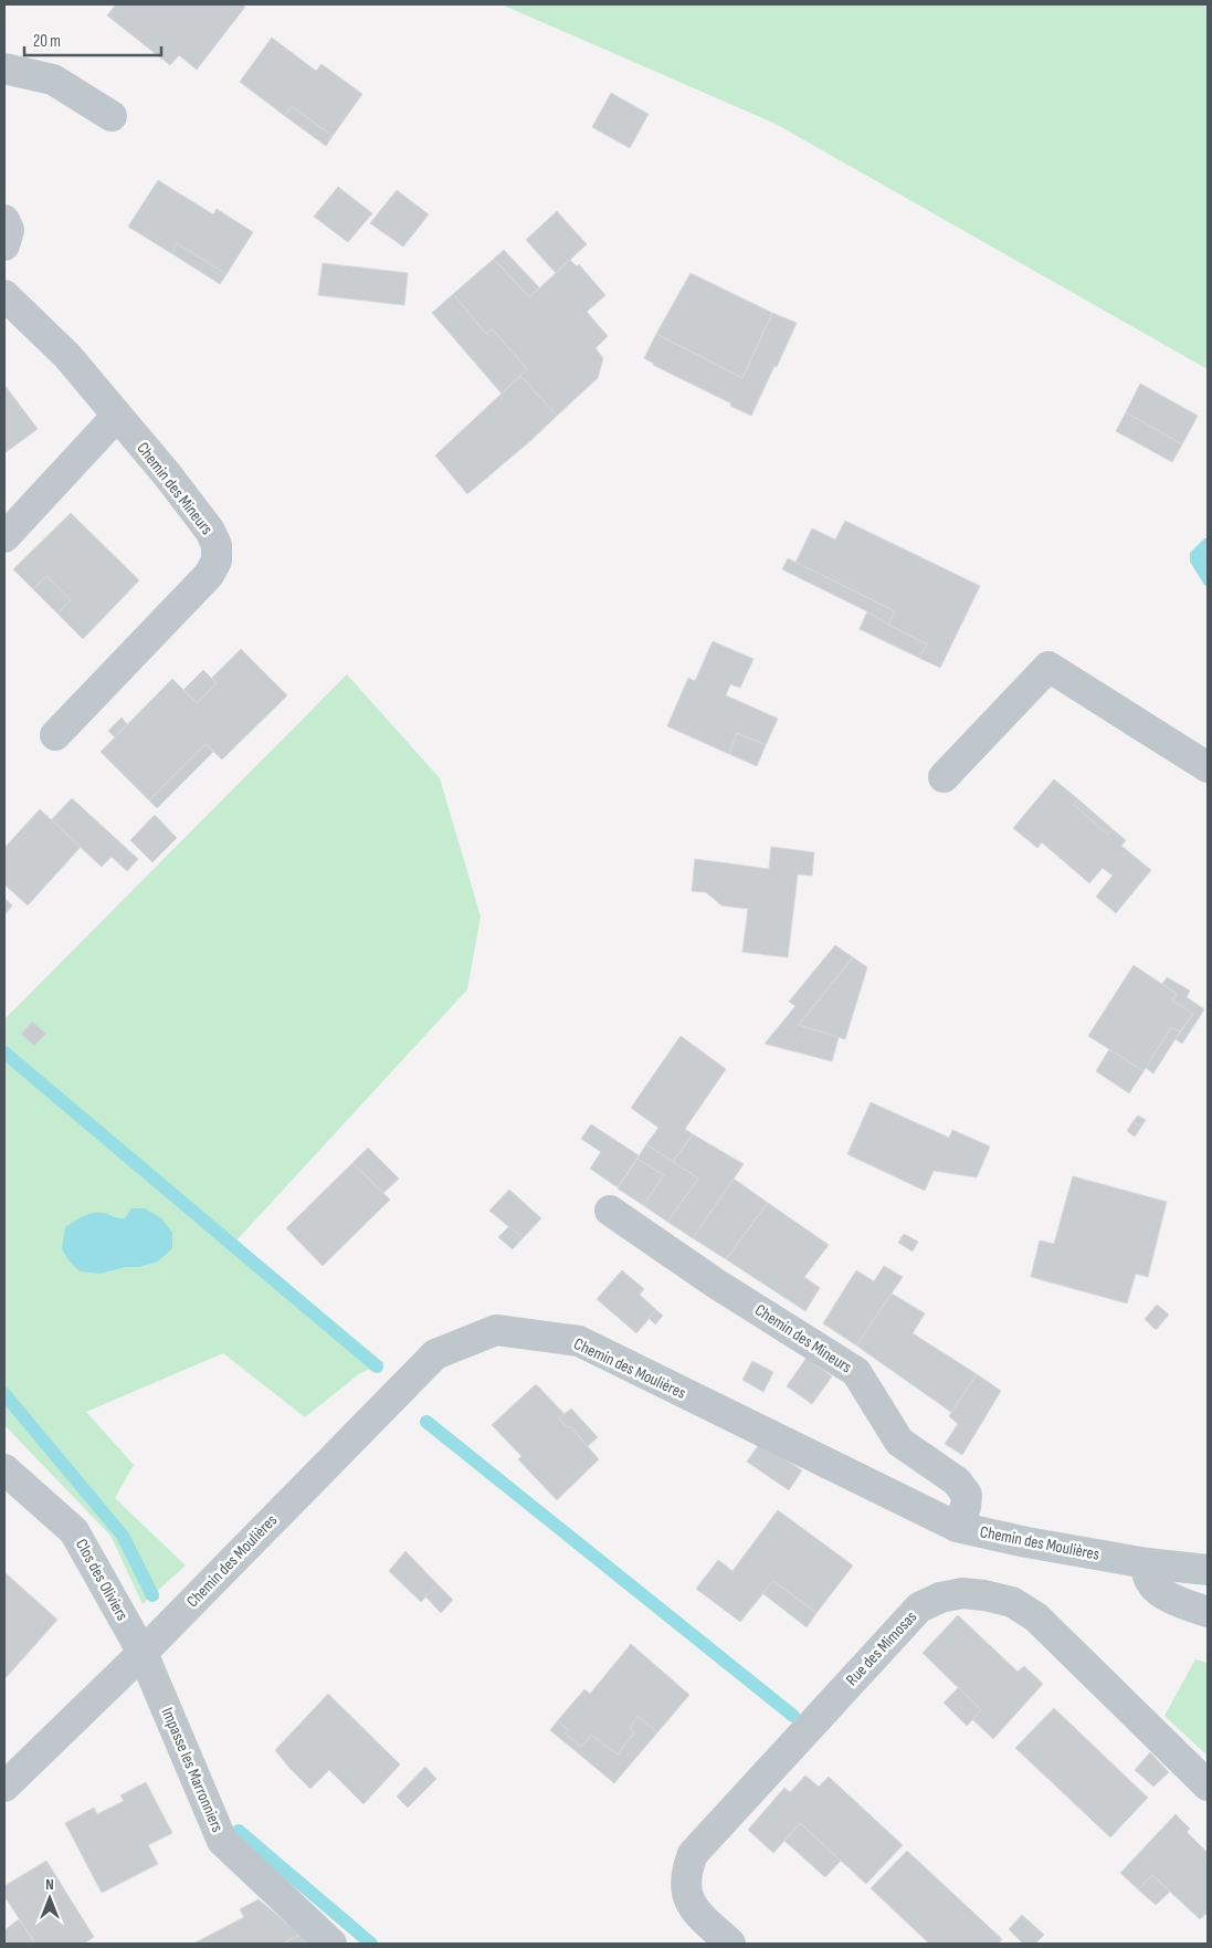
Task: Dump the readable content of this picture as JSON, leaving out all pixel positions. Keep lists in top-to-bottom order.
{
  "streets": {
    "street": [
      "Chemin des Mineurs",
      "Chemin des Moulières",
      "Clos des Oliviers",
      "Rue des Mimosas",
      "Impasse les Marronniers"
    ]
  },
  "crossings": [
    ["Chemin des Mineurs", "Chemin des Moulières"],
    ["Chemin des Moulières", "Clos des Oliviers"],
    ["Chemin des Moulières", "Impasse les Marronniers"],
    ["Clos des Oliviers", "Impasse les Marronniers"]
  ],
  "scale_bar": "20 m",
  "north": "top"
}
